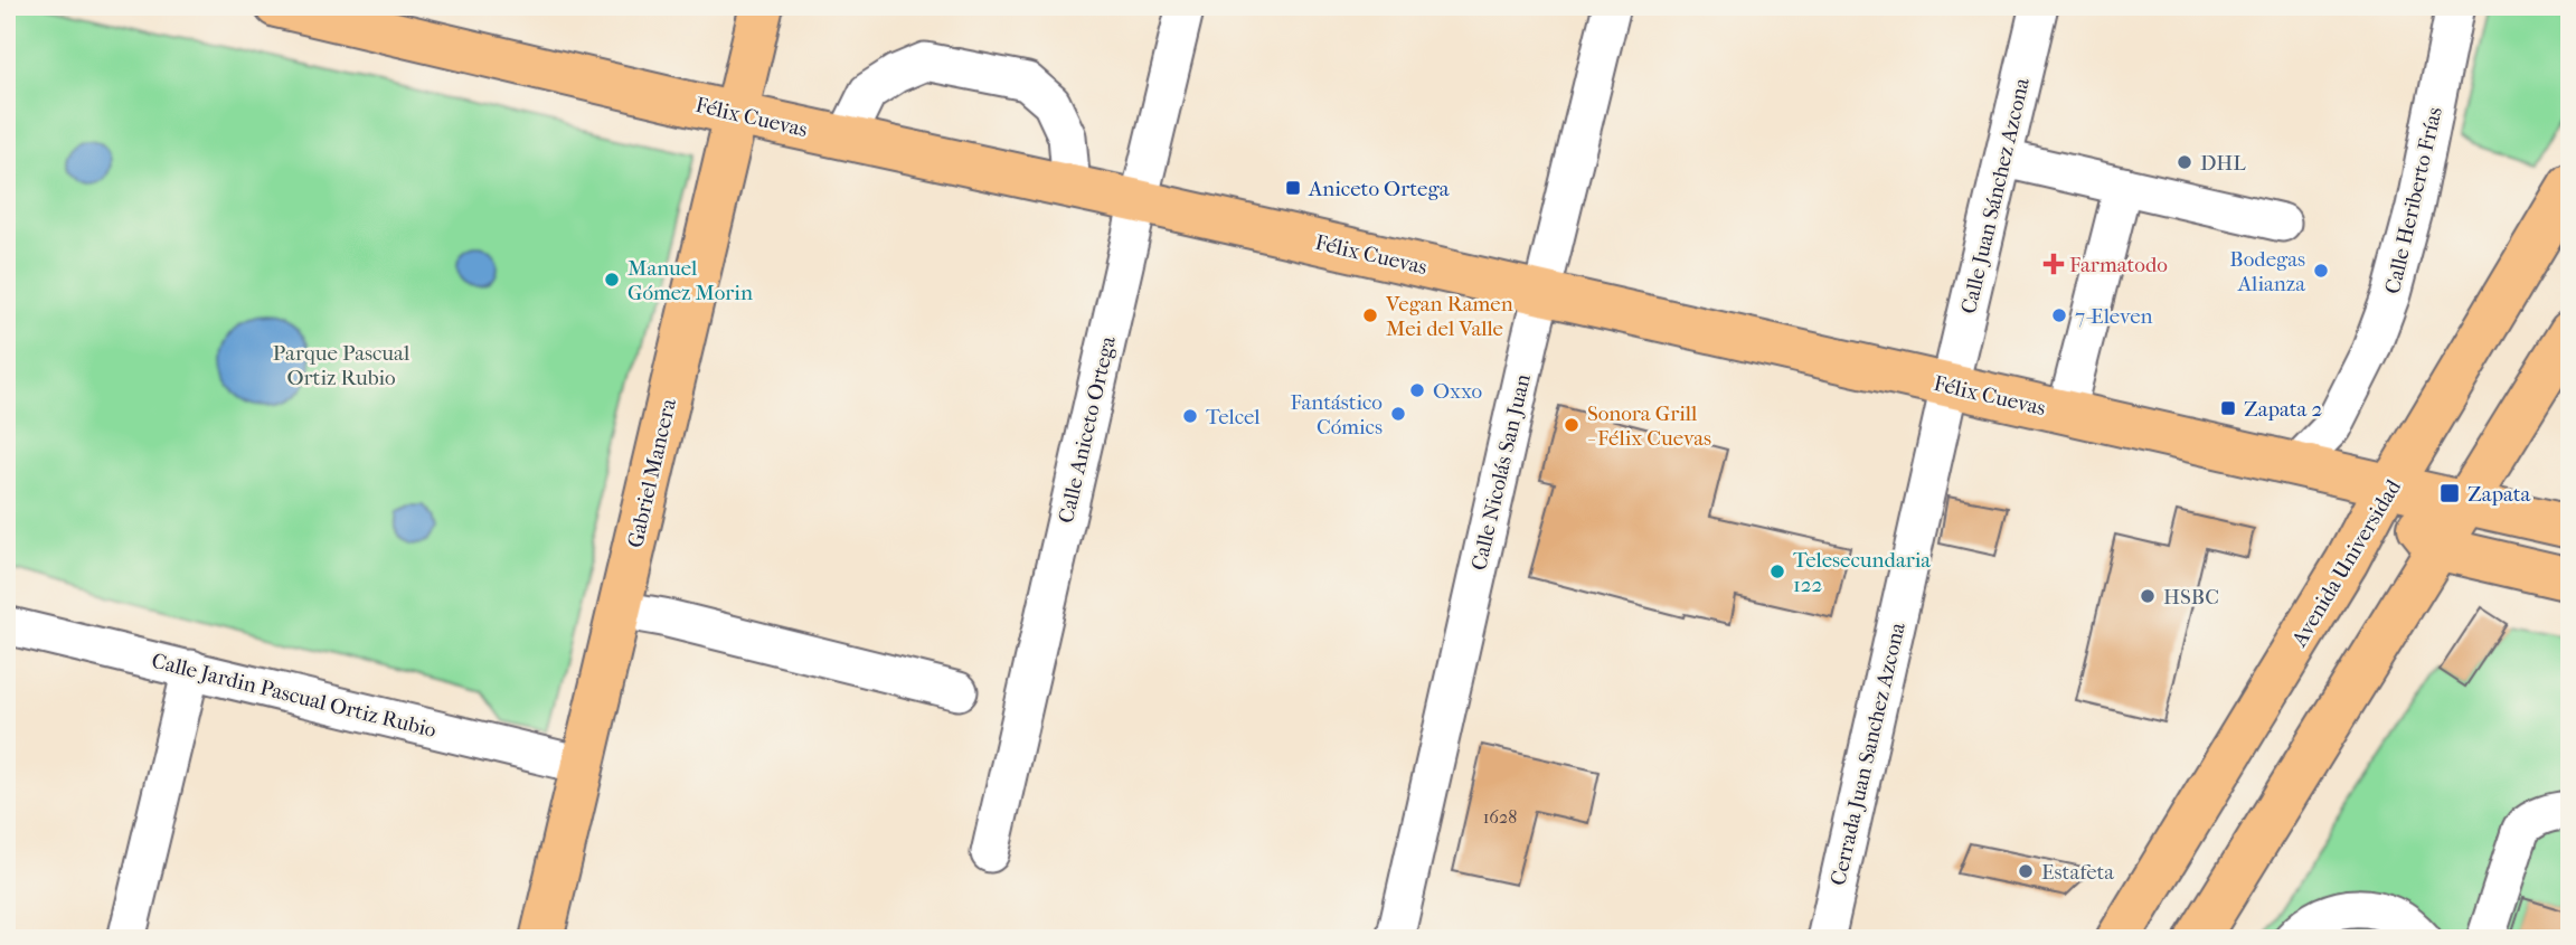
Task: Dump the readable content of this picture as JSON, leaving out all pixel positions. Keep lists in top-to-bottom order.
{
  "streets": {
    "main road": ["Félix Cuevas", "Gabriel Mancera", "Avenida Universidad"],
    "street": [
      "Calle Juan Sánchez Azcona",
      "Calle Heriberto Frías",
      "Calle Aniceto Ortega",
      "Calle Nicolás San Juan",
      "Calle Jardin Pascual Ortiz Rubio",
      "Cerrada Juan Sanchez Azcona"
    ]
  },
  "crossings": [
    ["Félix Cuevas", "Calle Juan Sánchez Azcona"],
    ["Félix Cuevas", "Calle Heriberto Frías"],
    ["Félix Cuevas", "Calle Aniceto Ortega"],
    ["Félix Cuevas", "Calle Nicolás San Juan"],
    ["Félix Cuevas", "Gabriel Mancera"],
    ["Félix Cuevas", "Avenida Universidad"],
    ["Félix Cuevas", "Cerrada Juan Sanchez Azcona"],
    ["Calle Juan Sánchez Azcona", "Cerrada Juan Sanchez Azcona"],
    ["Gabriel Mancera", "Calle Jardin Pascual Ortiz Rubio"]
  ],
  "parks": ["Parque Pascual Ortiz Rubio"],
  "places": {
    "other": [
      "DHL",
      "Bodegas Alianza",
      "Manuel Gómez Morin",
      "Vegan Ramen Mei del Valle",
      "7-Eleven",
      "Oxxo",
      "Fantástico Cómics",
      "Telcel",
      "Sonora Grill - Félix Cuevas",
      "Telesecundaria 122",
      "HSBC",
      "Estafeta"
    ],
    "transit": ["Aniceto Ortega", "Zapata 2", "Zapata"],
    "health": ["Farmatodo"]
  },
  "house_numbers": ["1628"]
}
